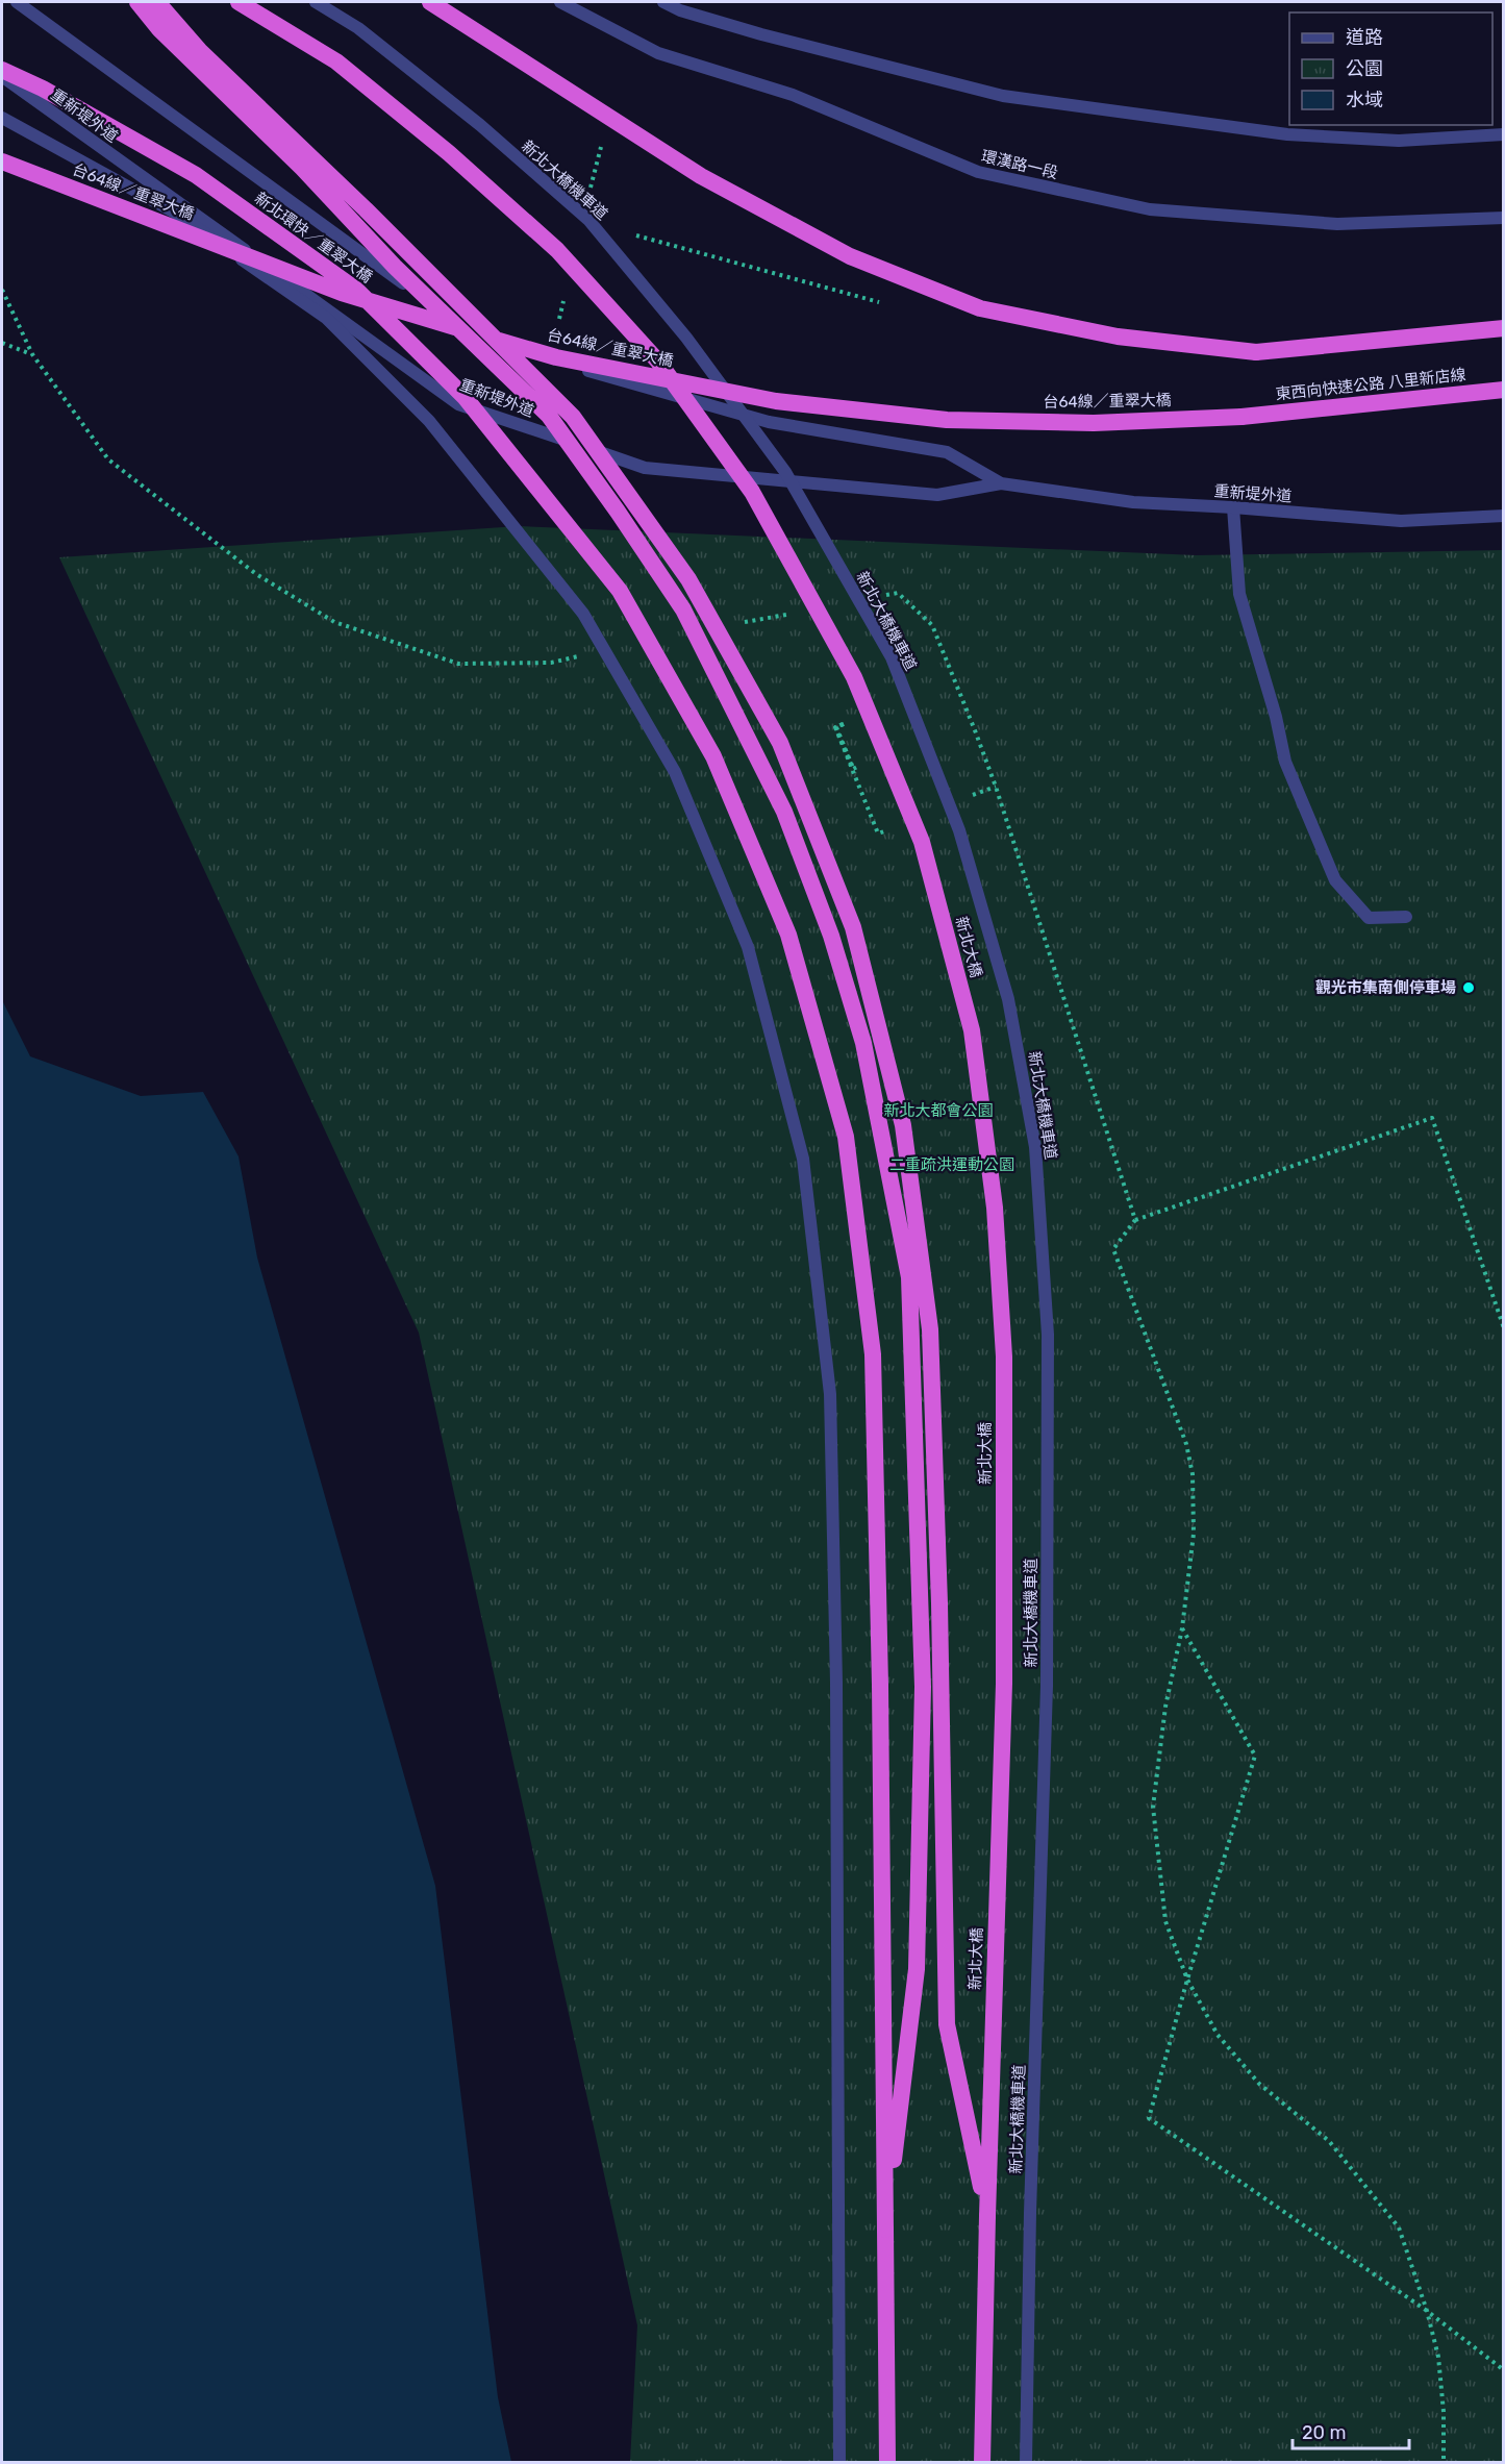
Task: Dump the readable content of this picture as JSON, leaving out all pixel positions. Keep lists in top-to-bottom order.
{
  "streets": {
    "highway": [
      "台64線／重翠大橋",
      "新北環快／重翠大橋",
      "東西向快速公路 八里新店線",
      "新北大橋"
    ],
    "street": ["重新堤外道", "環漢路一段", "新北大橋機車道"]
  },
  "crossings": [
    ["台64線／重翠大橋", "東西向快速公路 八里新店線"]
  ],
  "parks": ["新北大都會公園", "二重疏洪運動公園"],
  "places": ["觀光市集南側停車場"],
  "legend": ["道路", "公園", "水域"],
  "scale_bar": "20 m"
}
